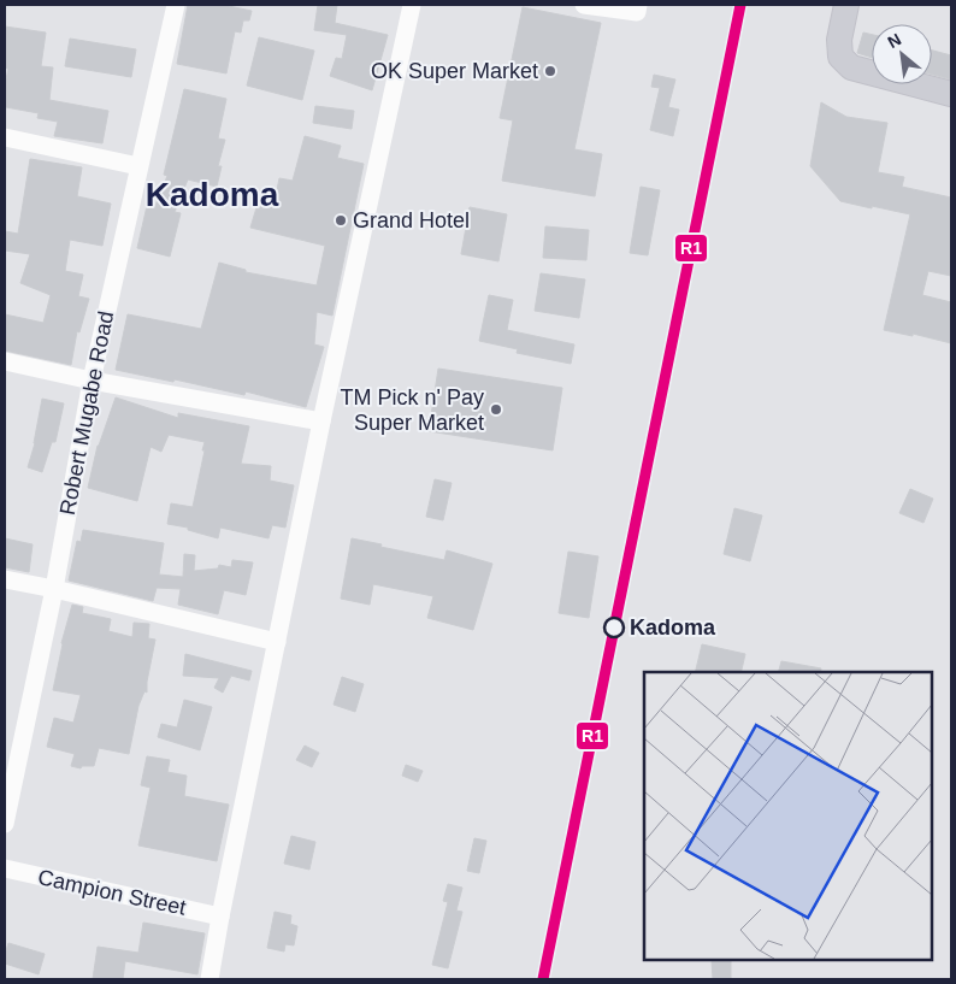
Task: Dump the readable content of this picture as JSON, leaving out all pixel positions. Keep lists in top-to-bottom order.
{
  "streets": {
    "street": ["Robert Mugabe Road", "Campion Street"]
  },
  "districts": ["Kadoma"],
  "places": [
    "OK Super Market",
    "Grand Hotel",
    "TM Pick n' Pay Super Market",
    "Kadoma"
  ],
  "lines": ["transit line R1"],
  "north": "top left"
}
